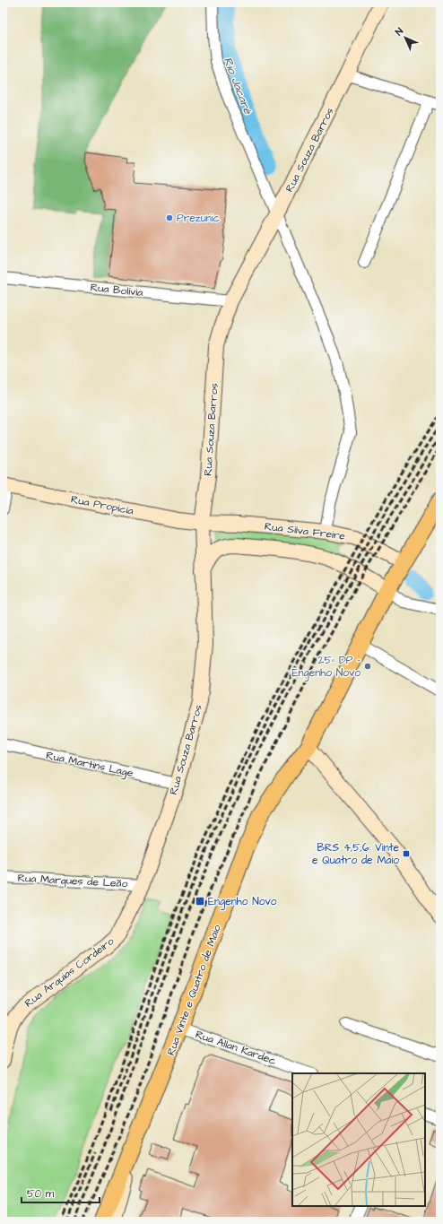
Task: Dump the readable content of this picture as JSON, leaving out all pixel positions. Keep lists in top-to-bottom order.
{
  "streets": {
    "main road": [
      "Rua Souza Barros",
      "Rua Propícia",
      "Rua Silva Freire",
      "Rua Arquias Cordeiro",
      "Rua Vinte e Quatro de Maio"
    ],
    "street": [
      "Rua Bolívia",
      "Rua Martins Lage",
      "Rua Marques de Leão",
      "Rua Allan Kardec"
    ]
  },
  "crossings": [
    ["Rua Souza Barros", "Rua Bolívia"],
    ["Rua Souza Barros", "Rua Propícia"],
    ["Rua Souza Barros", "Rua Silva Freire"],
    ["Rua Souza Barros", "Rua Martins Lage"],
    ["Rua Souza Barros", "Rua Marques de Leão"],
    ["Rua Souza Barros", "Rua Arquias Cordeiro"],
    ["Rua Propícia", "Rua Silva Freire"],
    ["Rua Silva Freire", "Rua Vinte e Quatro de Maio"],
    ["Rua Marques de Leão", "Rua Arquias Cordeiro"],
    ["Rua Vinte e Quatro de Maio", "Rua Allan Kardec"]
  ],
  "water": ["Rio Jacaré"],
  "places": {
    "other": ["Prezunic", "25º DP - Engenho Novo"],
    "transit": ["BRS 4,5,6: Vinte e Quatro de Maio", "Engenho Novo"]
  },
  "scale_bar": "50 m",
  "north": "top left"
}
